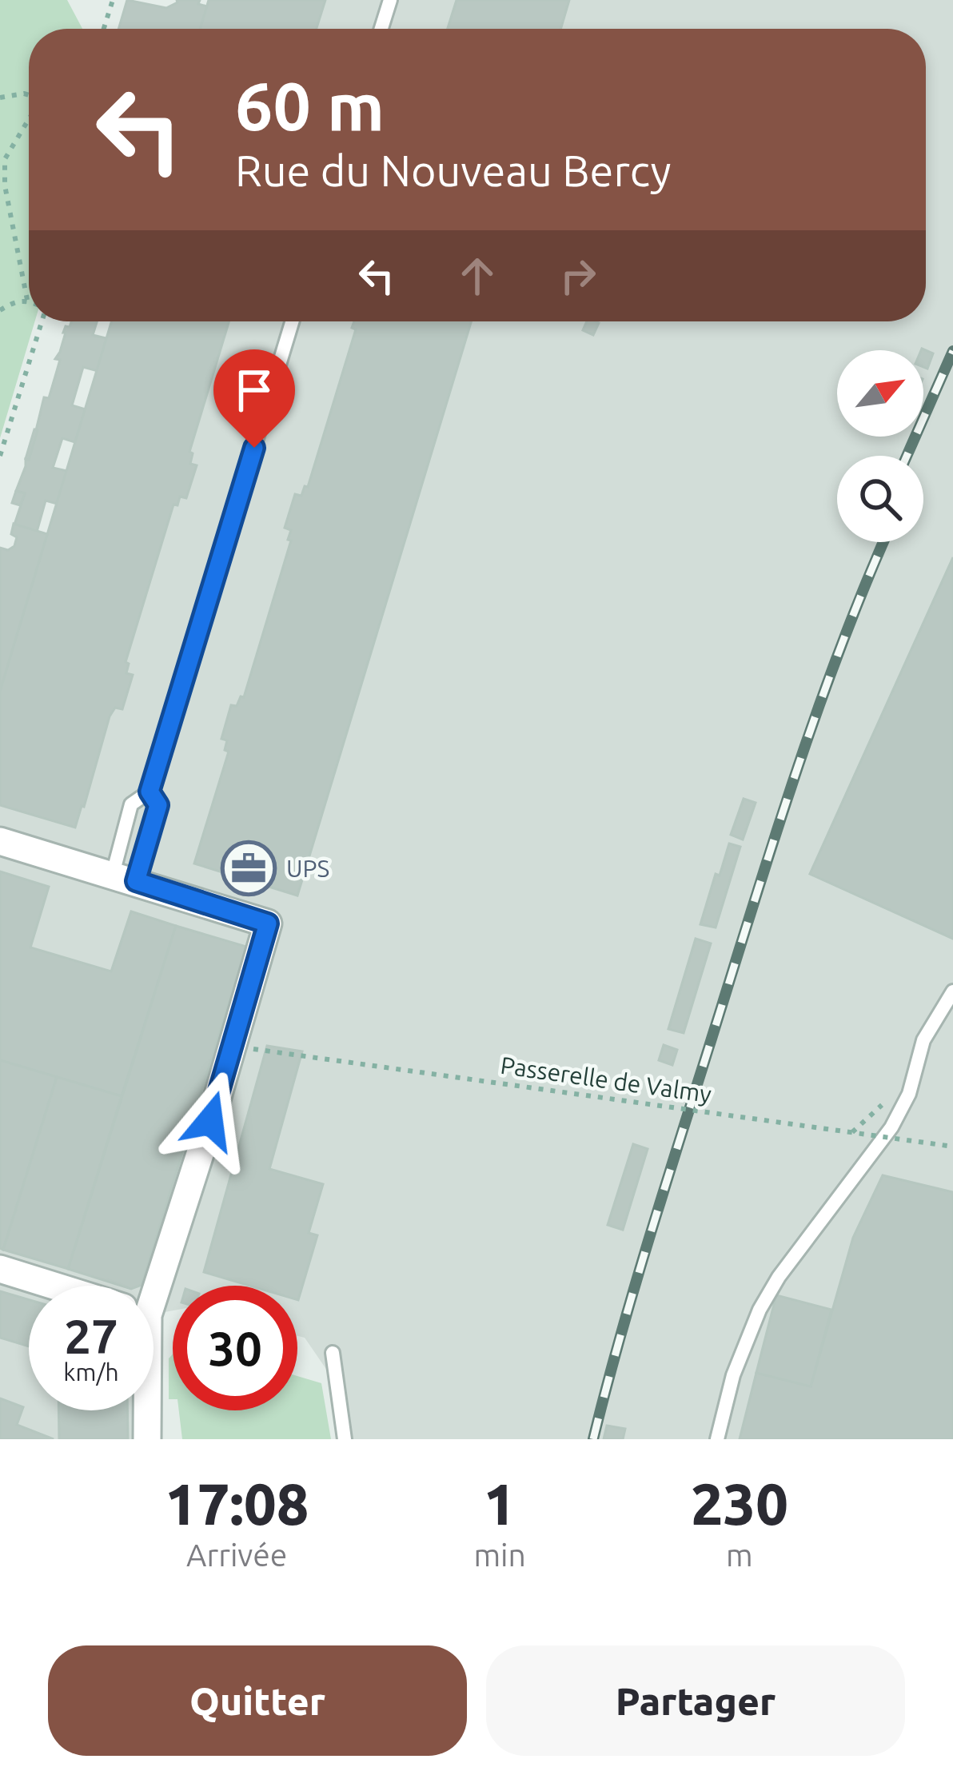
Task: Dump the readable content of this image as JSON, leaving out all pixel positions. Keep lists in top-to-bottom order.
{
  "streets": {
    "path": ["Passerelle de Valmy"]
  },
  "places": {
    "office": ["UPS"]
  },
  "north": "top right",
  "page": {
    "turn": ["60 m", "Rue du Nouveau Bercy"],
    "speed": "27 km/h",
    "limit": "30",
    "eta": [
      "17:08",
      "Arrivée",
      "1",
      "min",
      "230",
      "m"
    ],
    "buttons": ["Quitter", "Partager"]
  }
}
